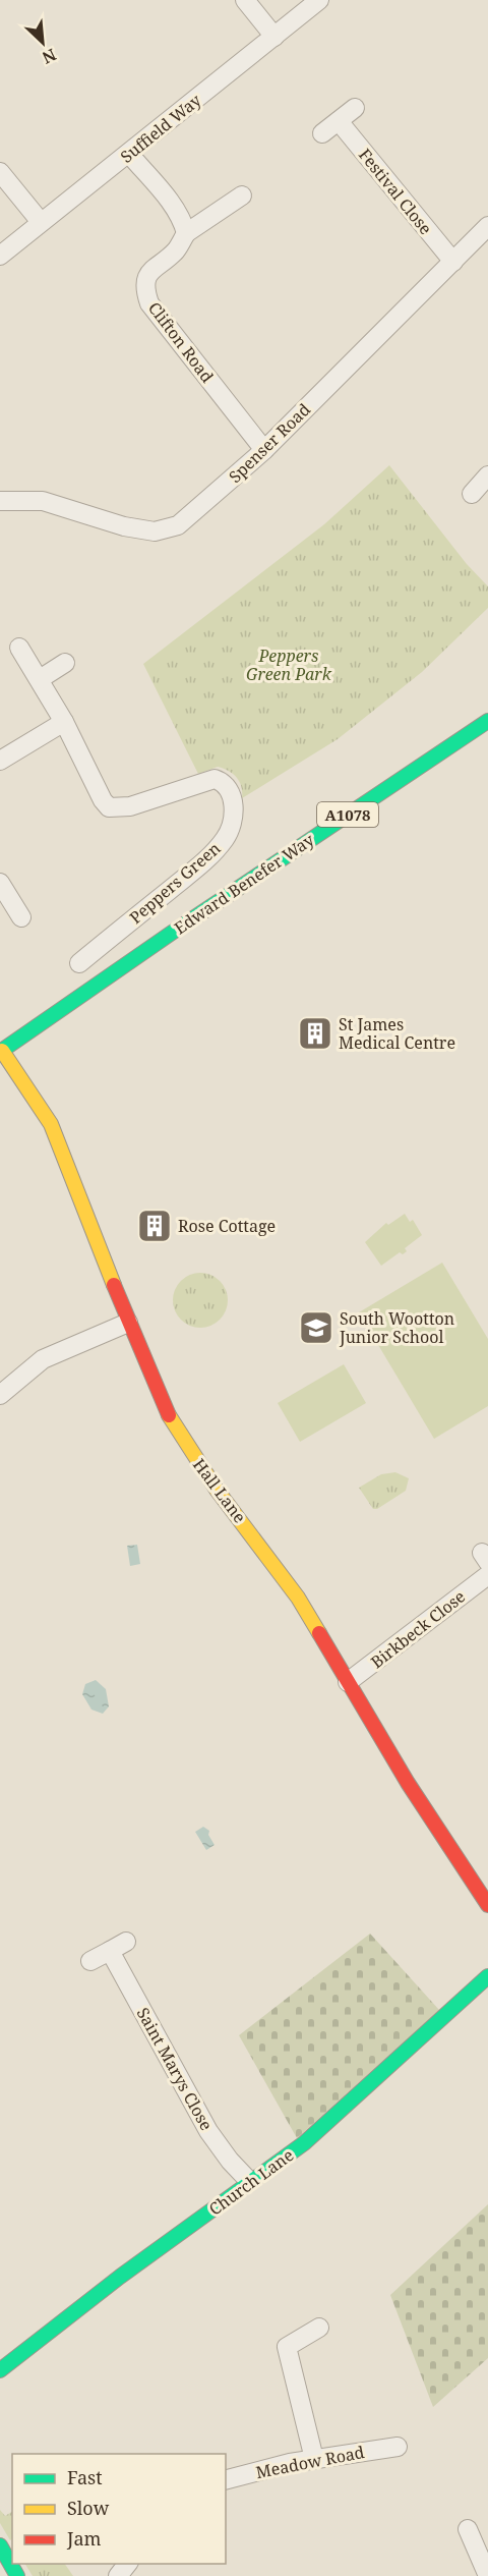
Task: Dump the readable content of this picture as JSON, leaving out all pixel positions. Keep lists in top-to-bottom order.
{
  "streets": {
    "street": [
      "Suffield Way",
      "Festival Close",
      "Clifton Road",
      "Spenser Road",
      "A1078",
      "Peppers Green",
      "Edward Benefer Way",
      "Hall Lane",
      "Birkbeck Close",
      "Saint Marys Close",
      "Church Lane",
      "Meadow Road"
    ]
  },
  "crossings": [
    ["Festival Close", "Spenser Road"],
    ["Clifton Road", "Spenser Road"],
    ["Edward Benefer Way", "Hall Lane"],
    ["Hall Lane", "Birkbeck Close"],
    ["Saint Marys Close", "Church Lane"]
  ],
  "parks": ["Peppers Green Park"],
  "places": {
    "building": ["St James Medical Centre", "Rose Cottage"],
    "school or university": ["South Wootton Junior School"]
  },
  "legend": ["Fast", "Slow", "Jam"],
  "north": "bottom right"
}
